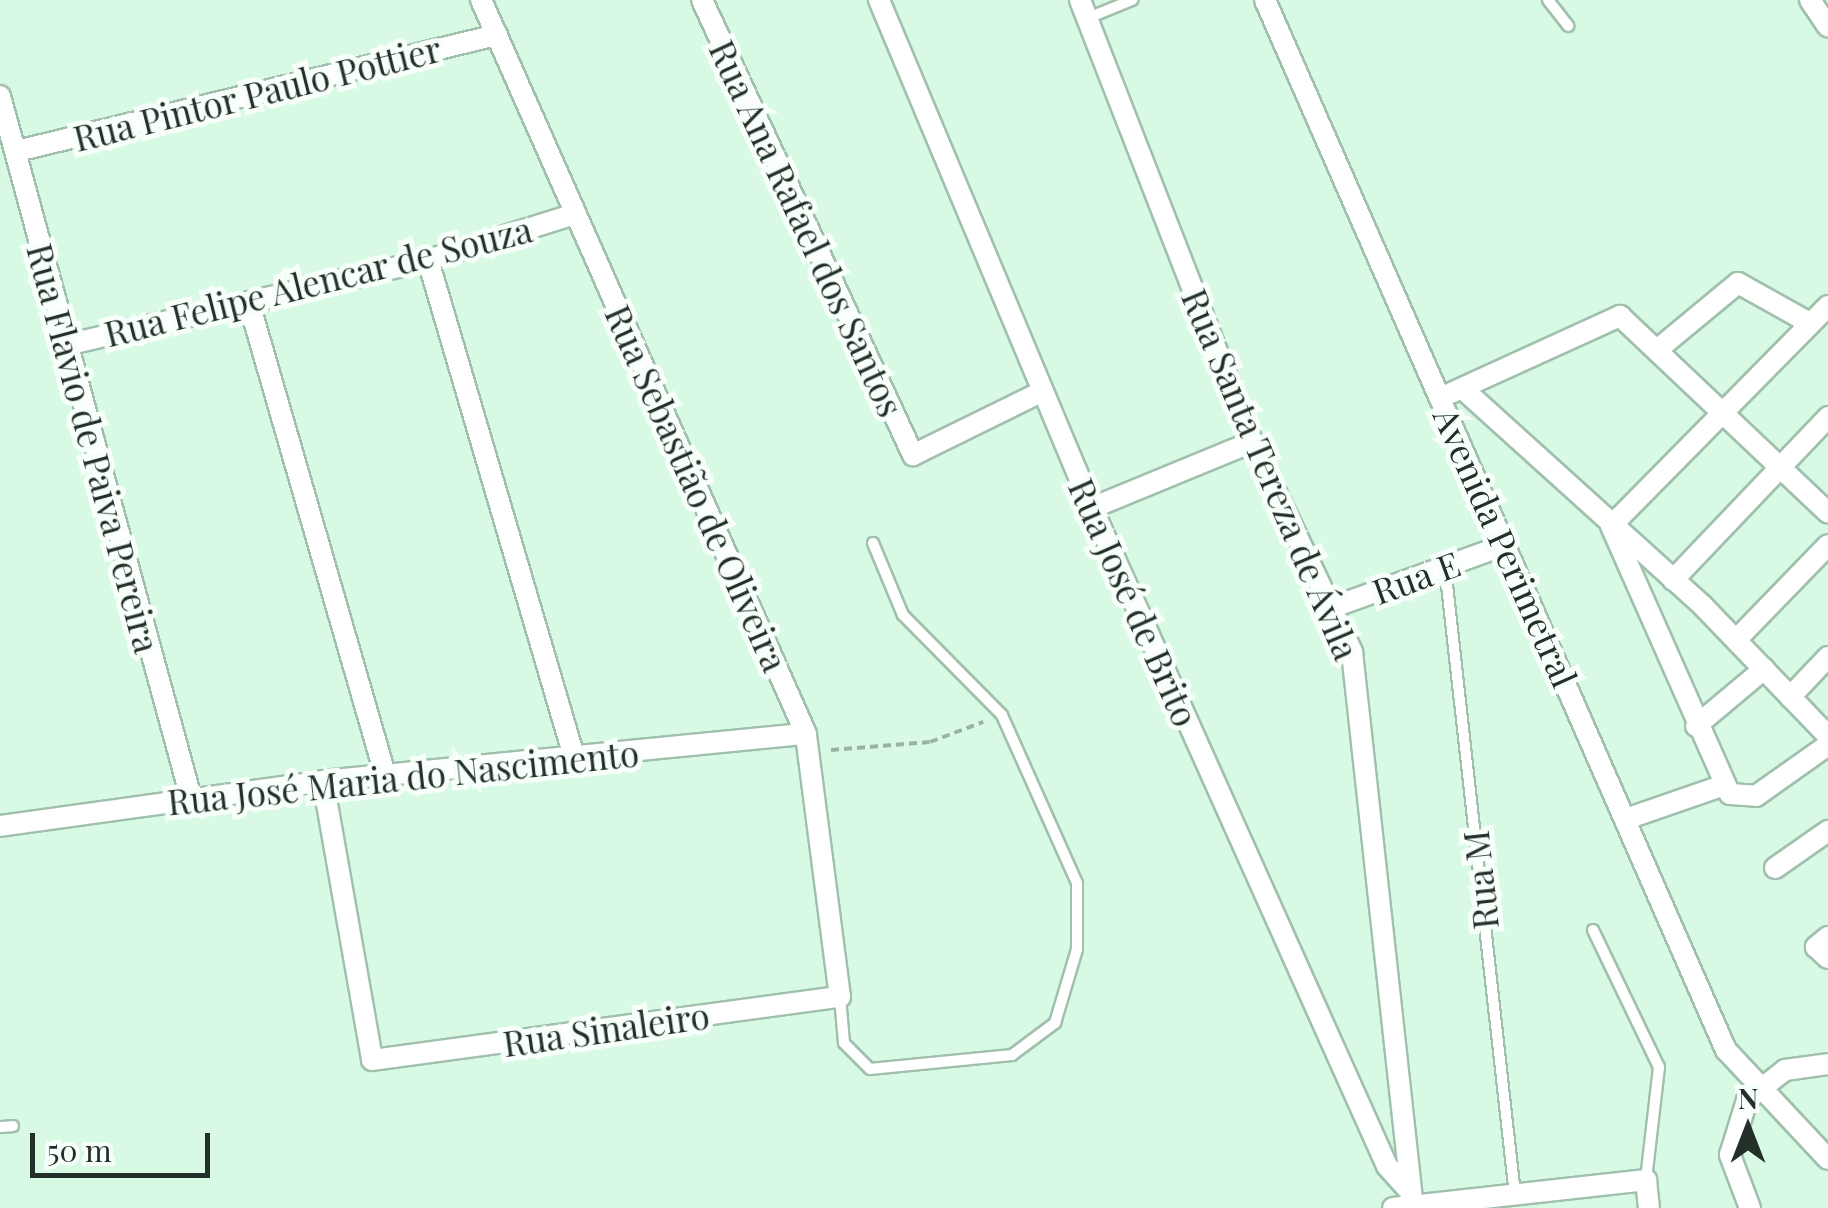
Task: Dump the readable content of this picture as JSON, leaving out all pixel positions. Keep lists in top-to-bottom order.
{
  "streets": {
    "street": [
      "Rua Pintor Paulo Pottier",
      "Rua Ana Rafael dos Santos",
      "Rua Felipe Alencar de Souza",
      "Rua Flavio de Paiva Pereira",
      "Rua Santa Tereza de Ávila",
      "Rua Sebastião de Oliveira",
      "Avenida Perimetral",
      "Rua E",
      "Rua José de Brito",
      "Rua José Maria do Nascimento",
      "Rua Sinaleiro"
    ],
    "lane": ["Rua M"]
  },
  "crossings": [
    ["Rua Pintor Paulo Pottier", "Rua Flavio de Paiva Pereira"],
    ["Rua Pintor Paulo Pottier", "Rua Sebastião de Oliveira"],
    ["Rua Ana Rafael dos Santos", "Rua José de Brito"],
    ["Rua Felipe Alencar de Souza", "Rua Flavio de Paiva Pereira"],
    ["Rua Felipe Alencar de Souza", "Rua Sebastião de Oliveira"],
    ["Rua Flavio de Paiva Pereira", "Rua José Maria do Nascimento"],
    ["Rua Santa Tereza de Ávila", "Rua E"],
    ["Rua Santa Tereza de Ávila", "Rua José de Brito"],
    ["Rua Sebastião de Oliveira", "Rua José Maria do Nascimento"],
    ["Rua Sebastião de Oliveira", "Rua Sinaleiro"],
    ["Avenida Perimetral", "Rua E"],
    ["Rua E", "Rua M"],
    ["Rua José Maria do Nascimento", "Rua Sinaleiro"]
  ],
  "scale_bar": "50 m",
  "north": "top"
}
